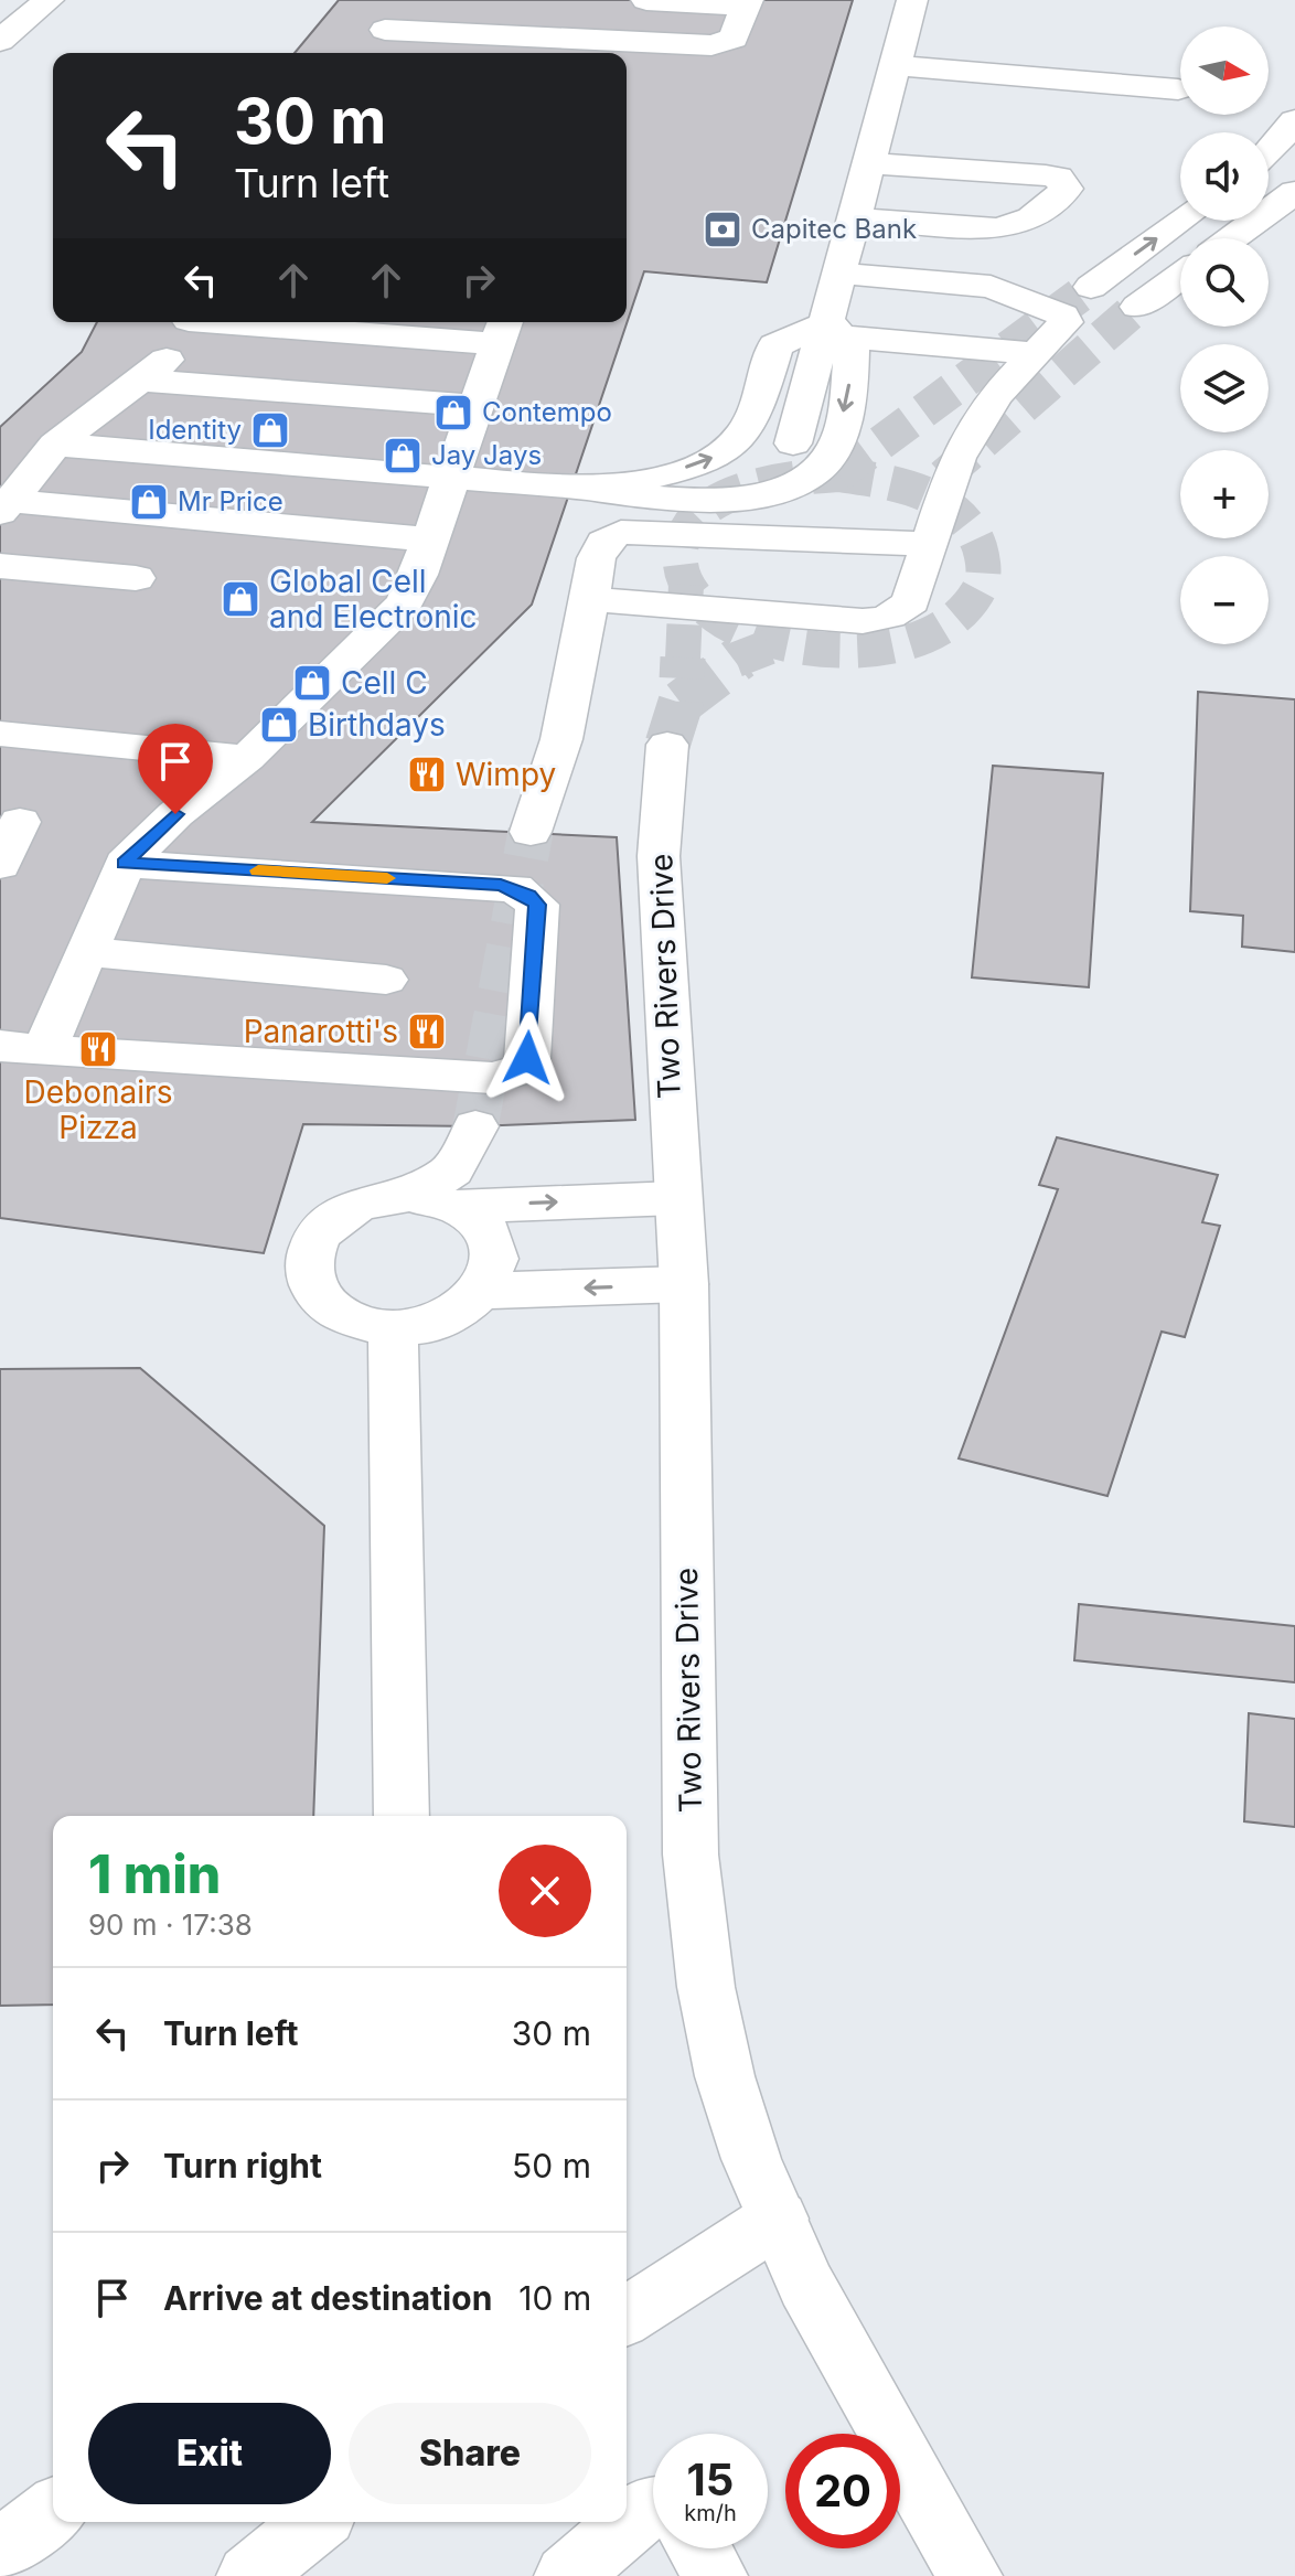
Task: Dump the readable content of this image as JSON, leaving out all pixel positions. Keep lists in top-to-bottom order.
{
  "streets": {
    "main road": ["Two Rivers Drive"]
  },
  "places": {
    "bank": ["Capitec Bank"],
    "shop": [
      "Contempo",
      "Identity",
      "Jay Jays",
      "Mr Price",
      "Global Cell and Electronic",
      "Cell C",
      "Birthdays"
    ],
    "restaurant": ["Wimpy", "Panarotti's", "Debonairs Pizza"]
  },
  "north": "right",
  "page": {
    "map_buttons": ["+", "−"],
    "turn": ["30 m", "Turn left"],
    "heading": ["1 min", "90 m · 17:38"],
    "list": [
      {
        "name": "Turn left",
        "value": "30 m"
      },
      {
        "name": "Turn right",
        "value": "50 m"
      },
      {
        "name": "Arrive at destination",
        "value": "10 m"
      }
    ],
    "buttons": ["Exit", "Share"],
    "speed": "15 km/h",
    "limit": "20"
  }
}
